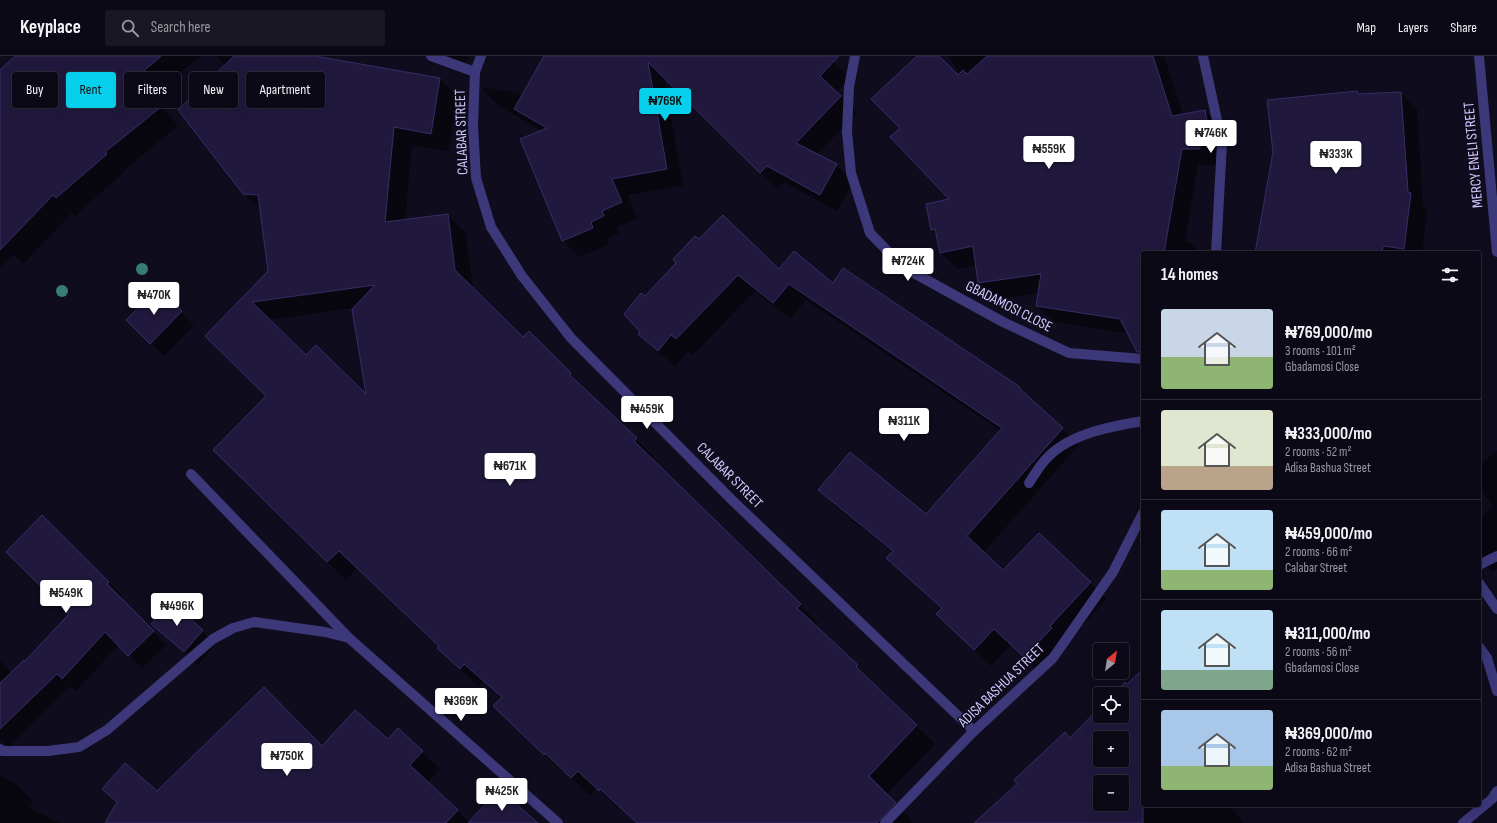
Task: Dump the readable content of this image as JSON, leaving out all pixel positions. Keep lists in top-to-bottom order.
{
  "streets": {
    "street": [
      "CALABAR STREET",
      "MERCY ENELI STREET",
      "GBADAMOSI CLOSE",
      "ADISA BASHUA STREET"
    ]
  },
  "crossings": [
    ["CALABAR STREET", "ADISA BASHUA STREET"]
  ],
  "north": "top right",
  "page": {
    "header": "Keyplace",
    "search": "Search here",
    "nav": ["Map", "Layers", "Share"],
    "chip": [
      "Buy",
      "Rent",
      "Filters",
      "New",
      "Apartment"
    ],
    "price": [
      "₦769K",
      "₦746K",
      "₦559K",
      "₦333K",
      "₦724K",
      "₦470K",
      "₦459K",
      "₦311K",
      "₦671K",
      "₦549K",
      "₦496K",
      "₦369K",
      "₦750K",
      "₦425K"
    ],
    "heading": "14 homes",
    "list": [
      {
        "name": "₦769,000/mo",
        "note": "3 rooms · 101 m² · Gbadamosi Close"
      },
      {
        "name": "₦333,000/mo",
        "note": "2 rooms · 52 m² · Adisa Bashua Street"
      },
      {
        "name": "₦459,000/mo",
        "note": "2 rooms · 66 m² · Calabar Street"
      },
      {
        "name": "₦311,000/mo",
        "note": "2 rooms · 56 m² · Gbadamosi Close"
      },
      {
        "name": "₦369,000/mo",
        "note": "2 rooms · 62 m² · Adisa Bashua Street"
      }
    ],
    "map_buttons": ["+", "−"]
  }
}
